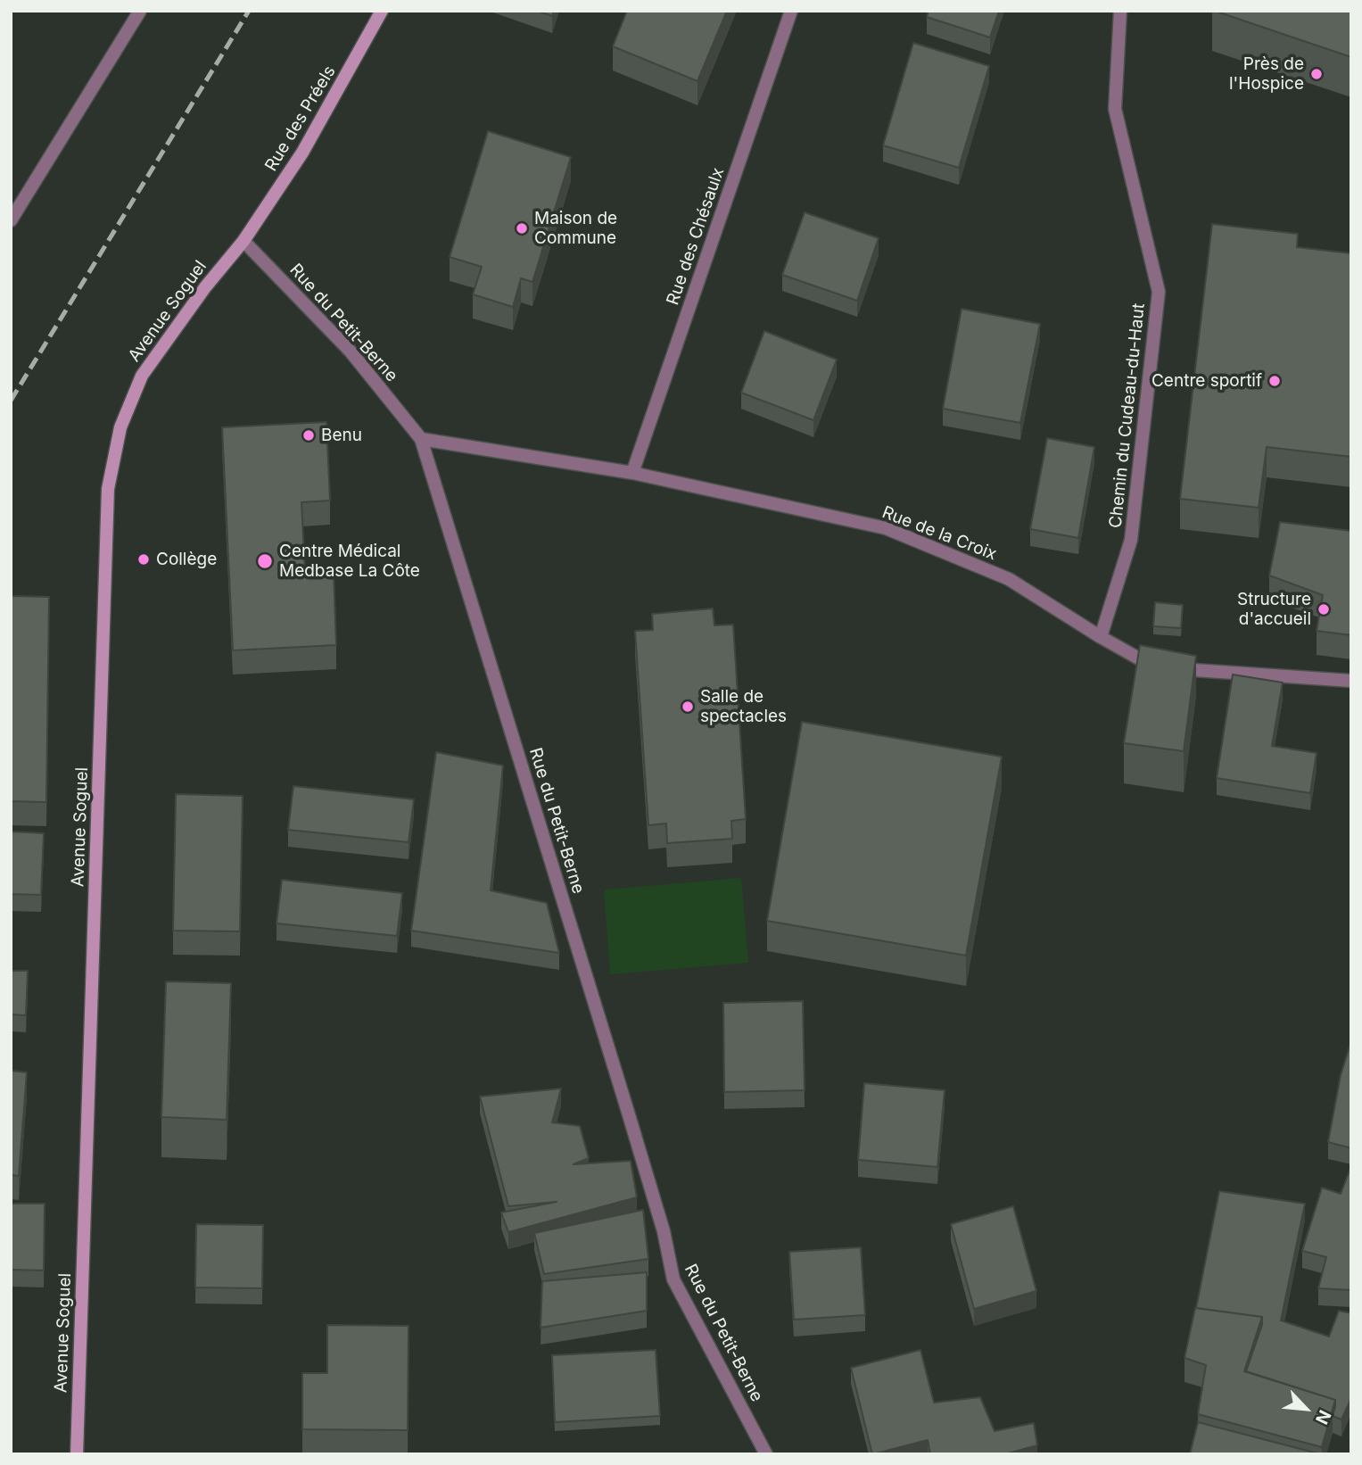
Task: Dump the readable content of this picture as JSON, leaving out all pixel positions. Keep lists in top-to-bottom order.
{
  "streets": {
    "street": [
      "Rue des Préels",
      "Rue des Chésaulx",
      "Avenue Soguel",
      "Rue du Petit-Berne",
      "Chemin du Cudeau-du-Haut",
      "Rue de la Croix"
    ]
  },
  "crossings": [
    ["Rue des Préels", "Avenue Soguel"],
    ["Rue des Préels", "Rue du Petit-Berne"],
    ["Rue des Chésaulx", "Rue de la Croix"],
    ["Avenue Soguel", "Rue du Petit-Berne"],
    ["Rue du Petit-Berne", "Rue de la Croix"],
    ["Chemin du Cudeau-du-Haut", "Rue de la Croix"]
  ],
  "places": [
    "Près de l'Hospice",
    "Maison de Commune",
    "Centre sportif",
    "Benu",
    "Collège",
    "Centre Médical Medbase La Côte",
    "Structure d'accueil",
    "Salle de spectacles"
  ],
  "north": "bottom right"
}
